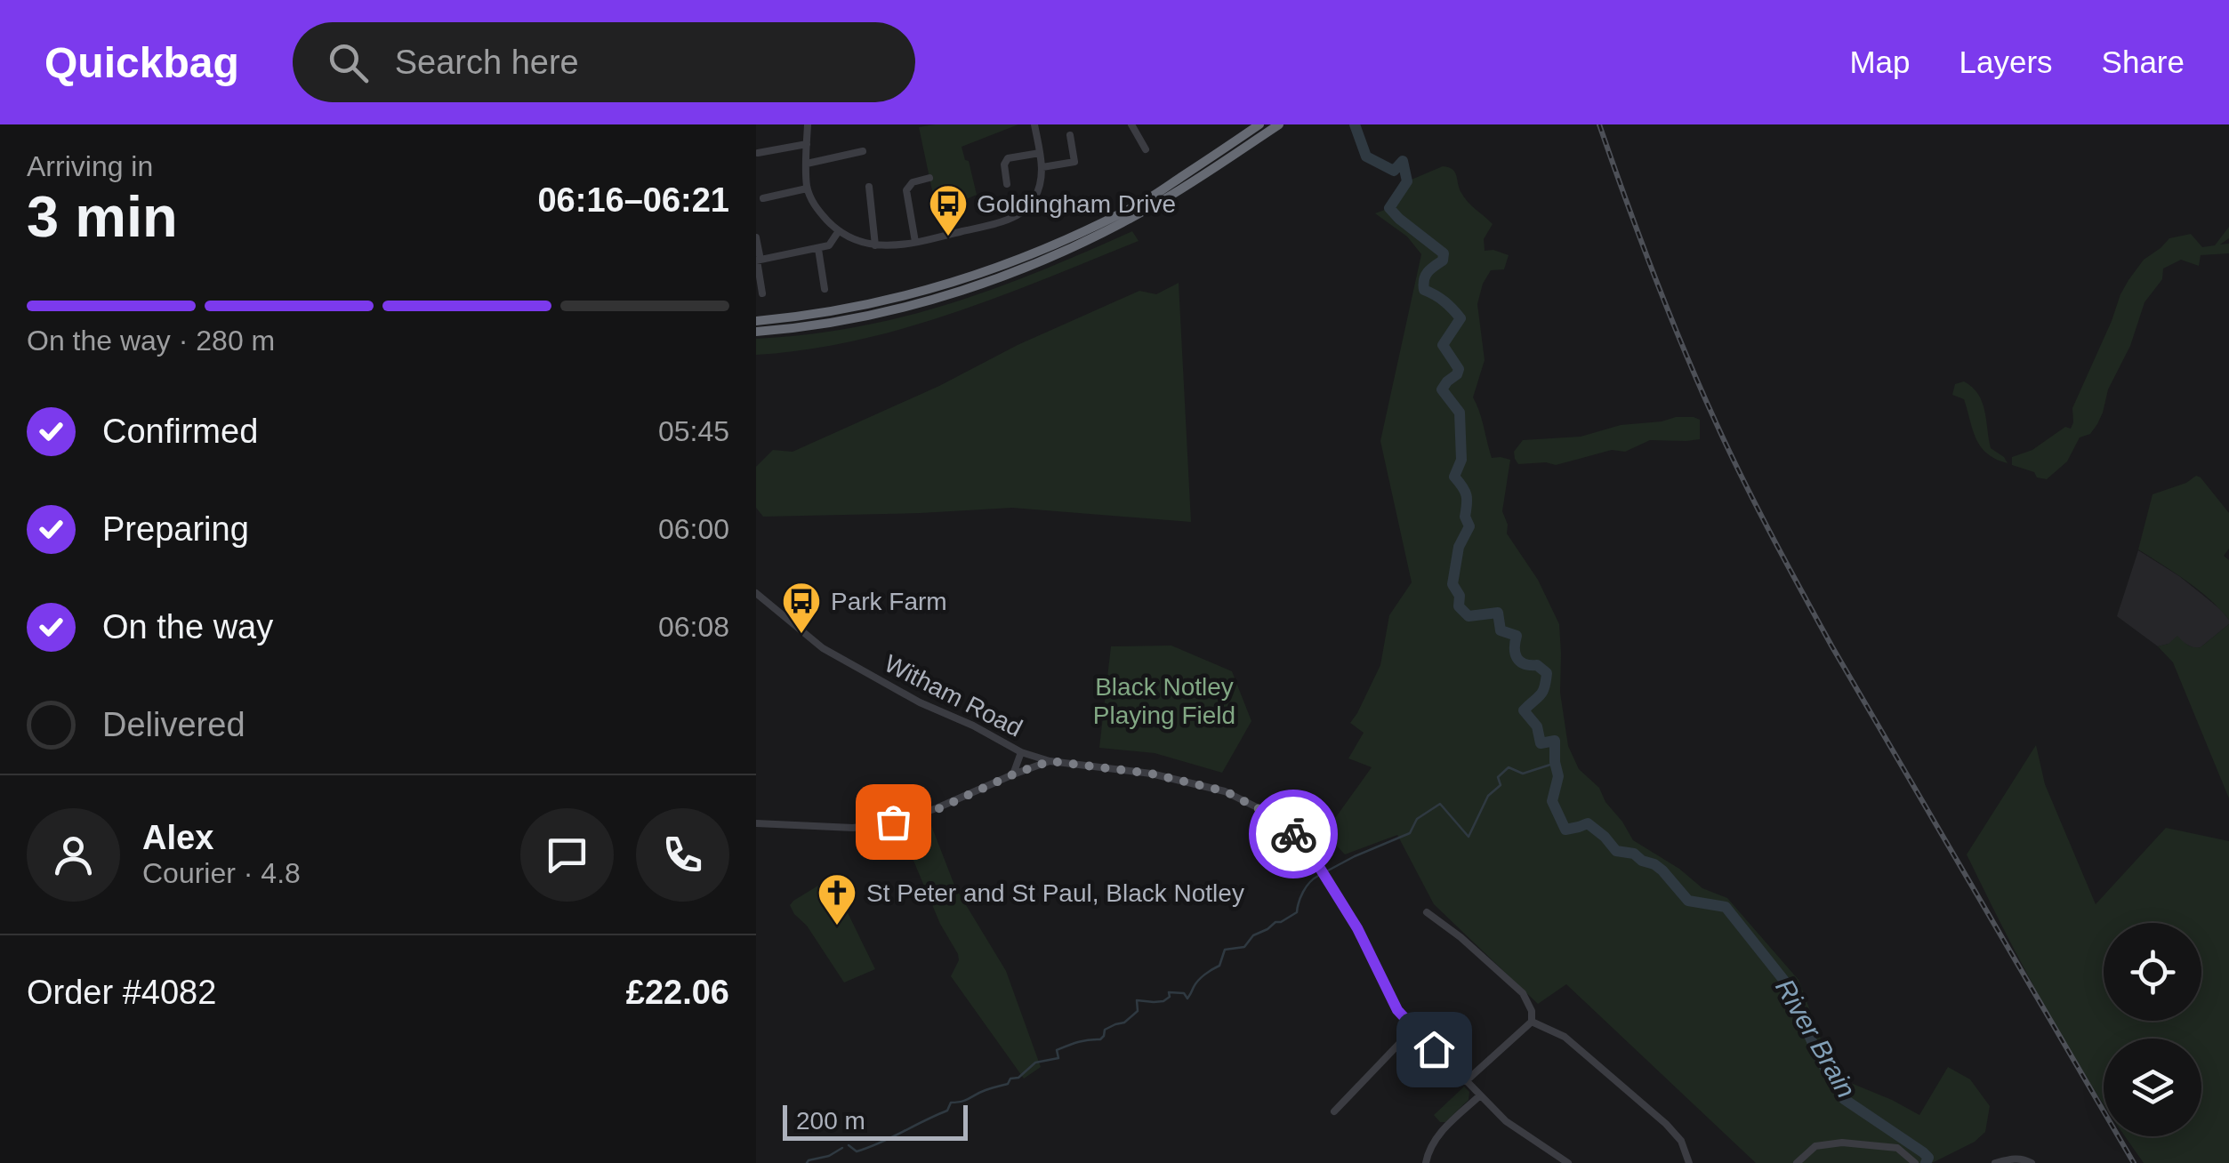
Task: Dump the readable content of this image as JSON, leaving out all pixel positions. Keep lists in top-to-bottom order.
{
  "streets": {
    "street": ["Witham Road"]
  },
  "water": ["River Brain"],
  "parks": ["Black Notley Playing Field"],
  "places": {
    "bus stop": ["Goldingham Drive", "Park Farm"],
    "church": ["St Peter and St Paul, Black Notley"]
  },
  "scale_bar": "200 m",
  "page": {
    "header": "Quickbag",
    "search": "Search here",
    "nav": ["Map", "Layers", "Share"],
    "heading": ["3 min", "Arriving in", "06:16–06:21"],
    "panel": [
      "Alex",
      "Courier · 4.8",
      "Order #4082",
      "£22.06"
    ],
    "bar": "On the way · 280 m",
    "list": [
      ["Confirmed", "05:45"],
      ["Preparing", "06:00"],
      ["On the way", "06:08"],
      "Delivered"
    ],
    "scale": "200 m"
  }
}
